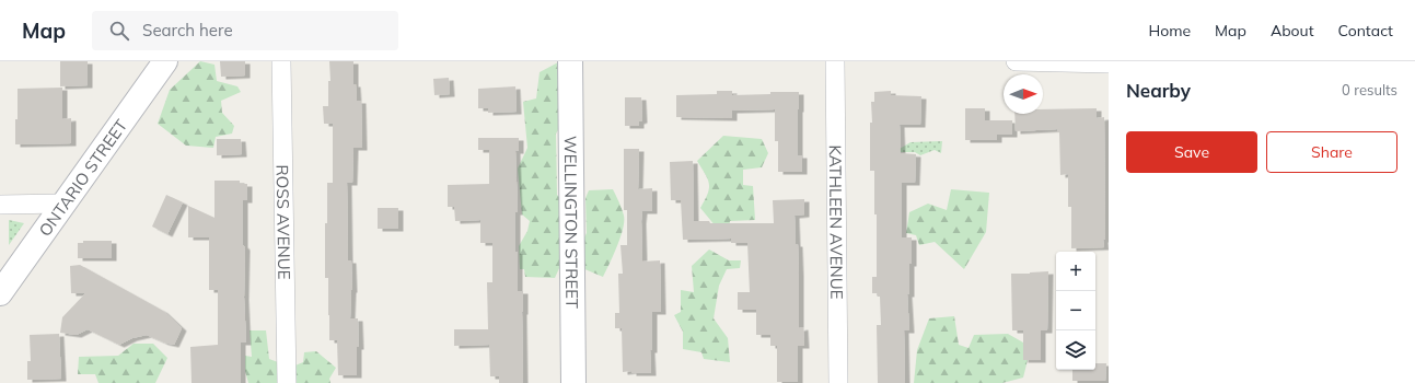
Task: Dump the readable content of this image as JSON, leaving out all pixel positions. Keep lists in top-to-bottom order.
{
  "streets": {
    "main road": ["ONTARIO STREET", "WELLINGTON STREET"],
    "street": ["ROSS AVENUE", "KATHLEEN AVENUE"]
  },
  "north": "right",
  "page": {
    "header": "Map",
    "search": "Search here",
    "nav": [
      "Home",
      "Map",
      "About",
      "Contact"
    ],
    "heading": ["Nearby", "0 results"],
    "buttons": ["Save", "Share"],
    "map_buttons": ["+", "−"]
  }
}
